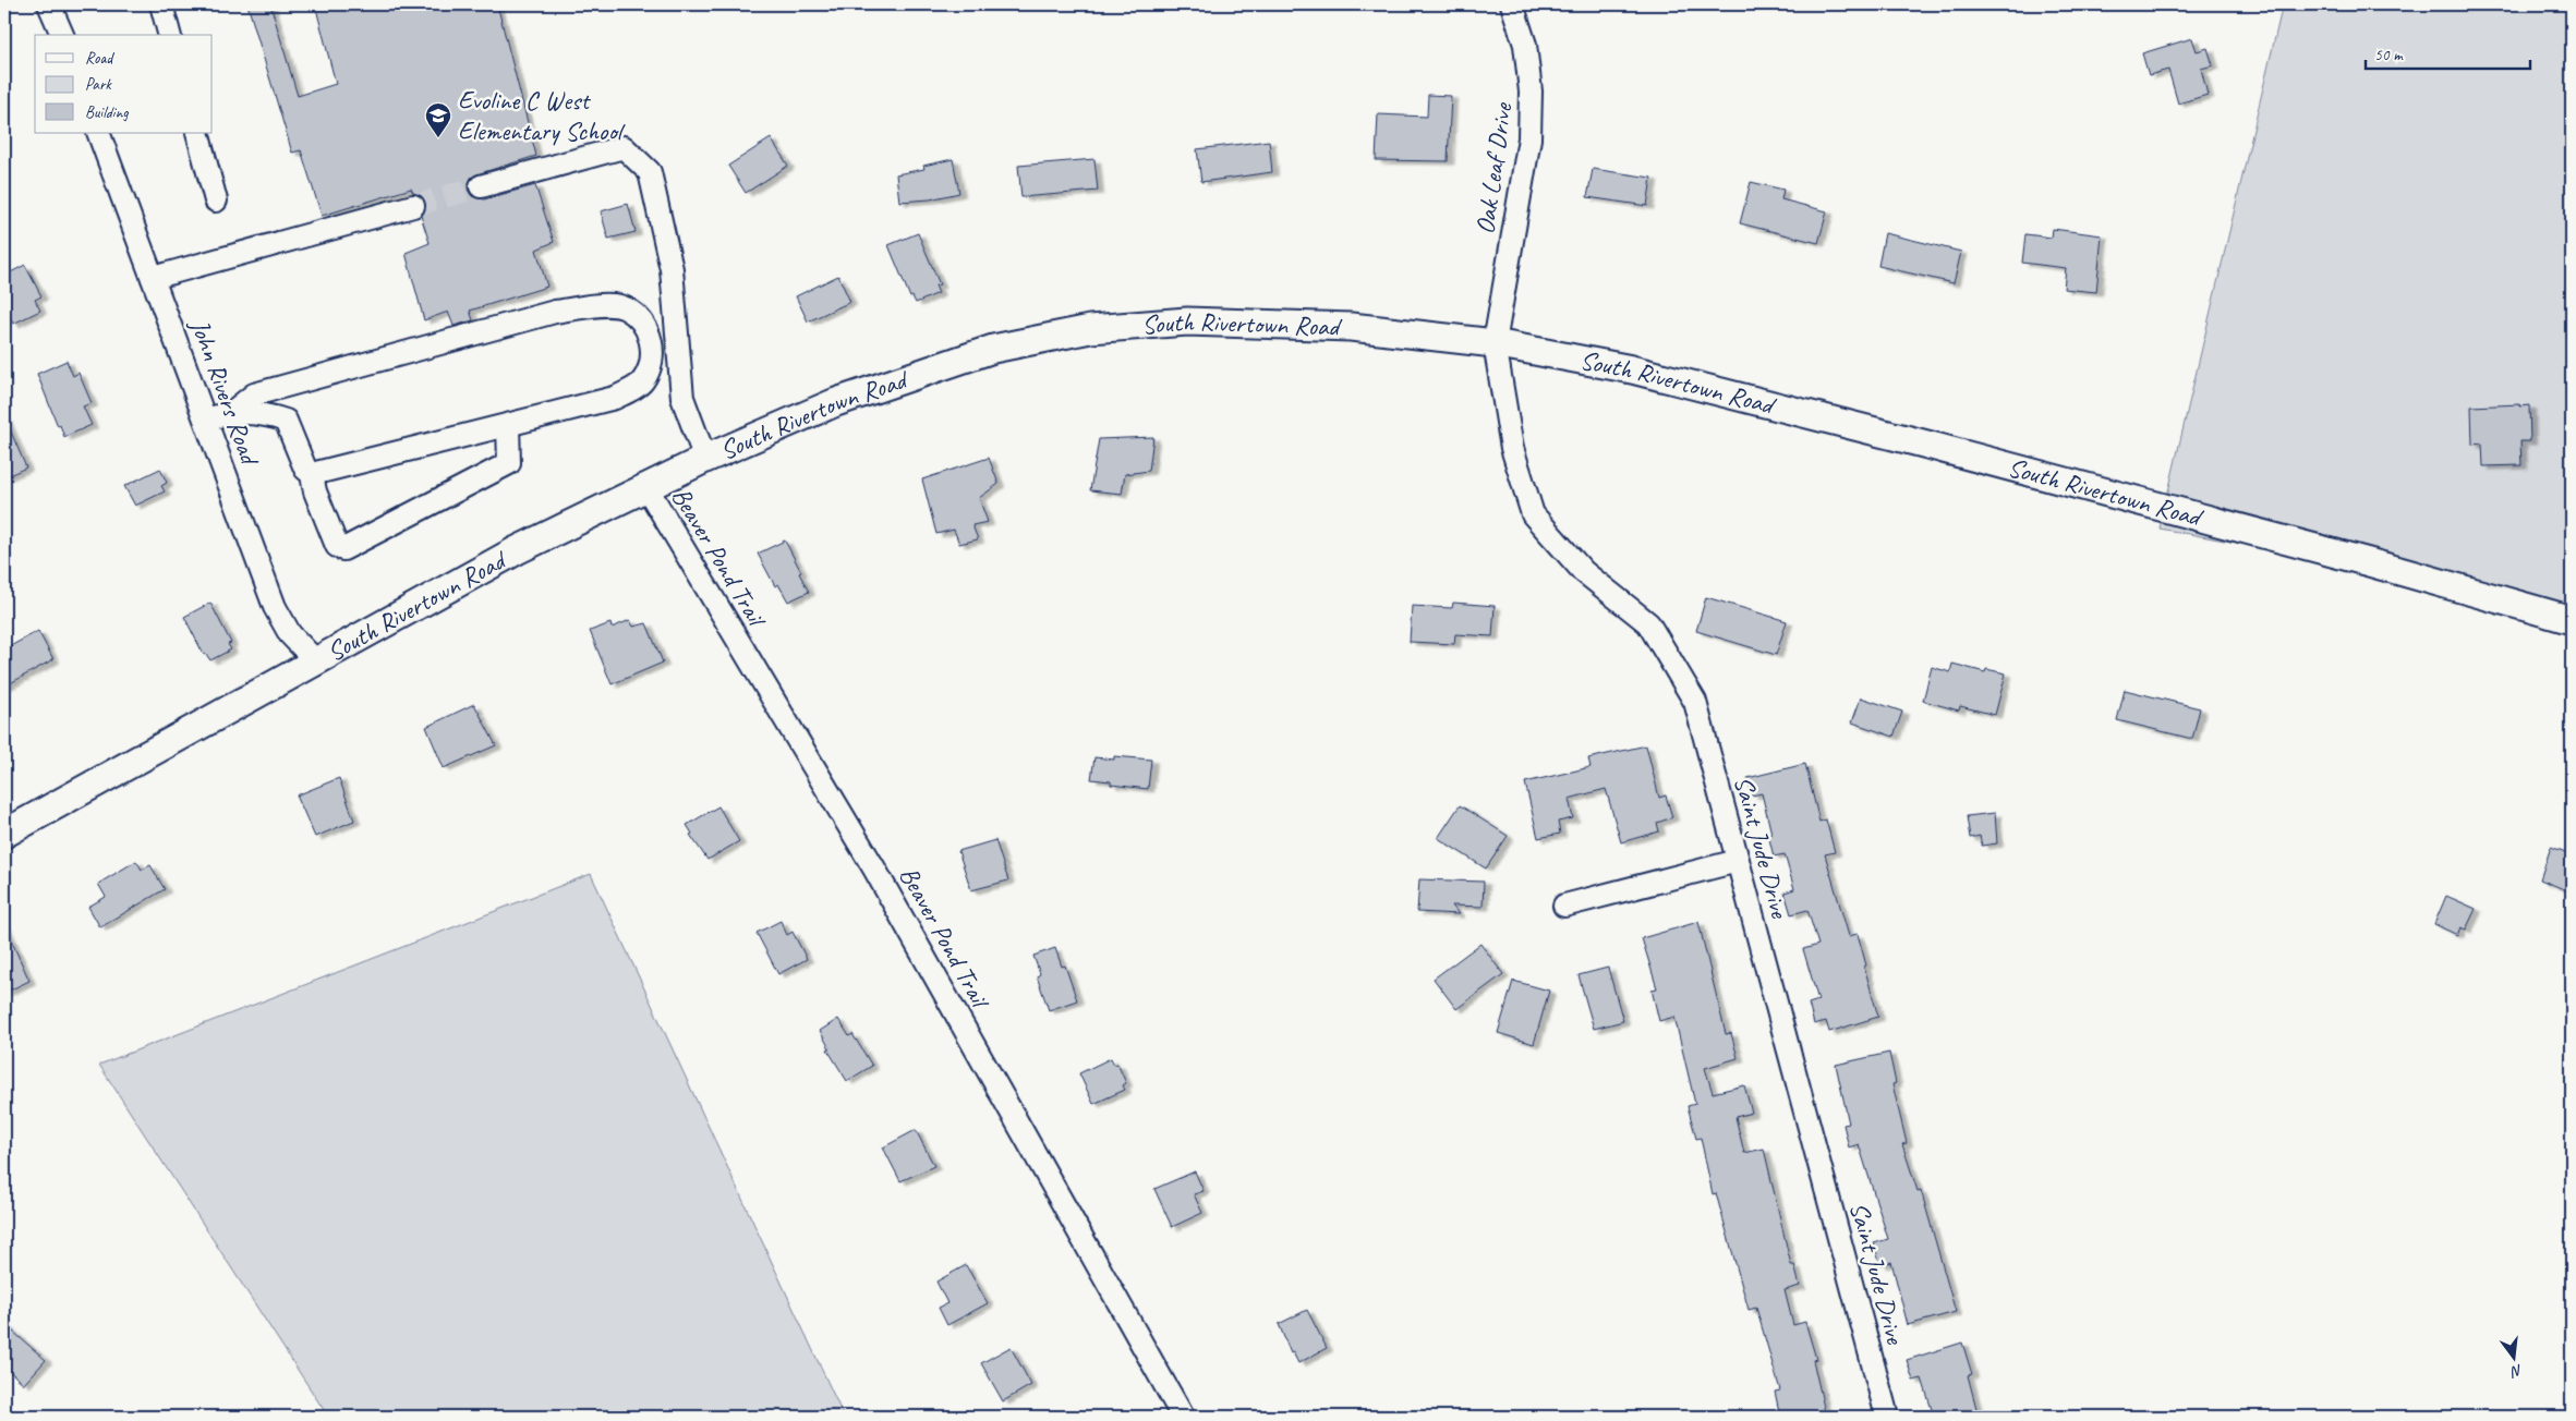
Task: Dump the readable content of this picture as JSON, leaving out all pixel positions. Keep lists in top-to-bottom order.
{
  "streets": {
    "main road": ["South Rivertown Road"],
    "street": [
      "Oak Leaf Drive",
      "John Rivers Road",
      "Beaver Pond Trail",
      "Saint Jude Drive"
    ]
  },
  "crossings": [
    ["Oak Leaf Drive", "South Rivertown Road"],
    ["Oak Leaf Drive", "Saint Jude Drive"],
    ["South Rivertown Road", "John Rivers Road"],
    ["South Rivertown Road", "Beaver Pond Trail"],
    ["South Rivertown Road", "Saint Jude Drive"]
  ],
  "places": {
    "school or university": ["Evoline C West Elementary School"]
  },
  "legend": ["Road", "Park", "Building"],
  "scale_bar": "50 m",
  "north": "bottom"
}
